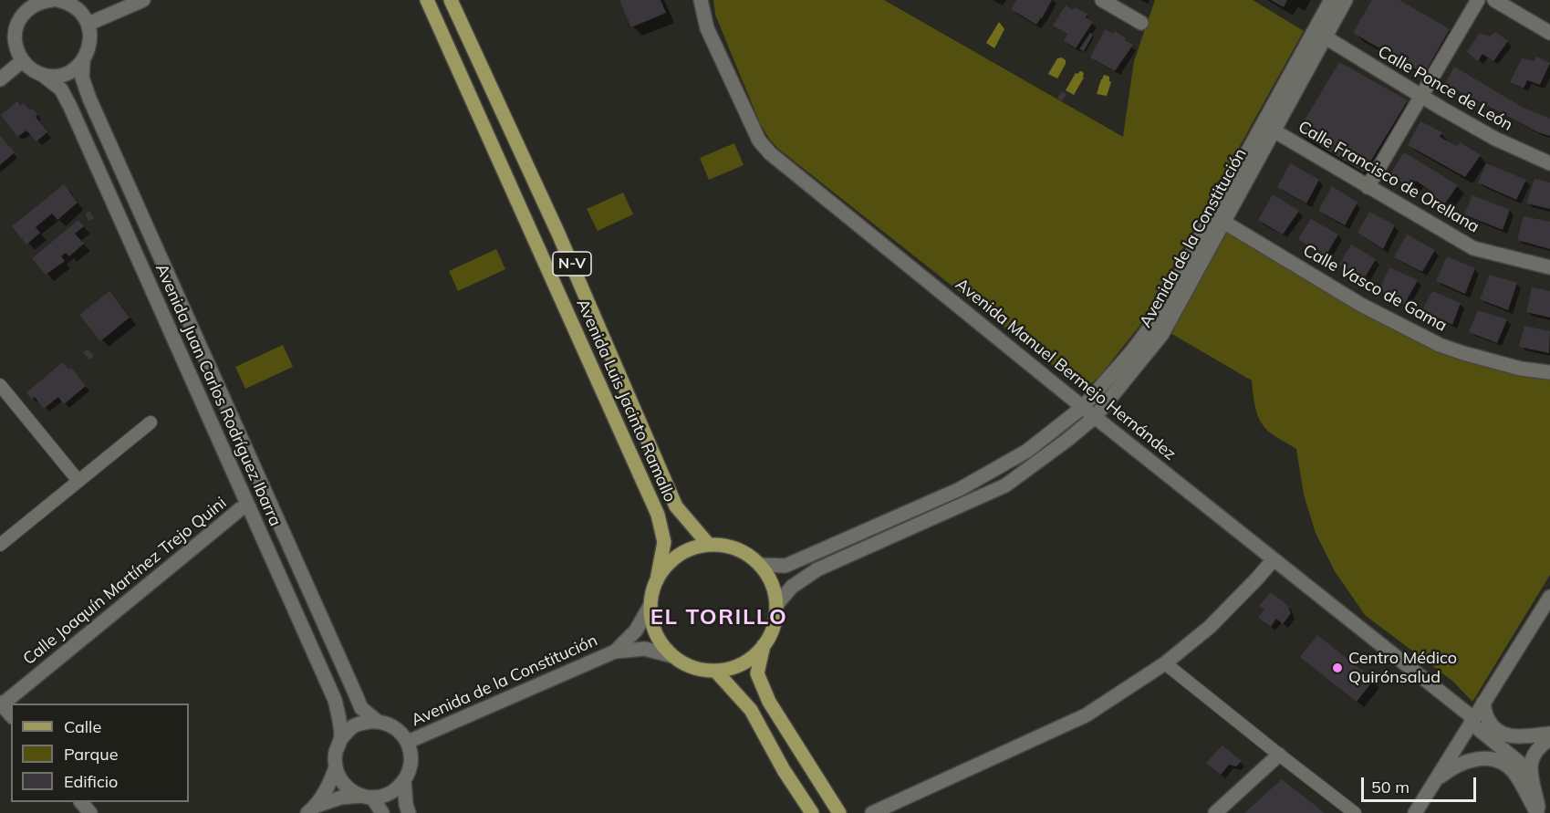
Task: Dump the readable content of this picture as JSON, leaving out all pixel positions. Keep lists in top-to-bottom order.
{
  "streets": {
    "main road": ["N-V", "Avenida Luis Jacinto Ramallo"],
    "street": [
      "Calle Ponce de León",
      "Calle Francisco de Orellana",
      "Avenida de la Constitución",
      "Calle Vasco de Gama",
      "Avenida Manuel Bermejo Hernández",
      "Avenida Juan Carlos Rodríguez Ibarra",
      "Calle Joaquín Martínez Trejo Quini"
    ]
  },
  "crossings": [
    ["Calle Ponce de León", "Avenida de la Constitución"],
    ["Calle Francisco de Orellana", "Avenida de la Constitución"],
    ["Avenida de la Constitución", "Calle Vasco de Gama"],
    ["Avenida de la Constitución", "Avenida Manuel Bermejo Hernández"],
    ["Avenida de la Constitución", "Avenida Juan Carlos Rodríguez Ibarra"],
    ["Avenida de la Constitución", "Avenida Luis Jacinto Ramallo"],
    ["Avenida Juan Carlos Rodríguez Ibarra", "Calle Joaquín Martínez Trejo Quini"]
  ],
  "districts": ["EL TORILLO"],
  "places": ["Centro Médico Quirónsalud"],
  "legend": ["Calle", "Parque", "Edificio"],
  "scale_bar": "50 m"
}
